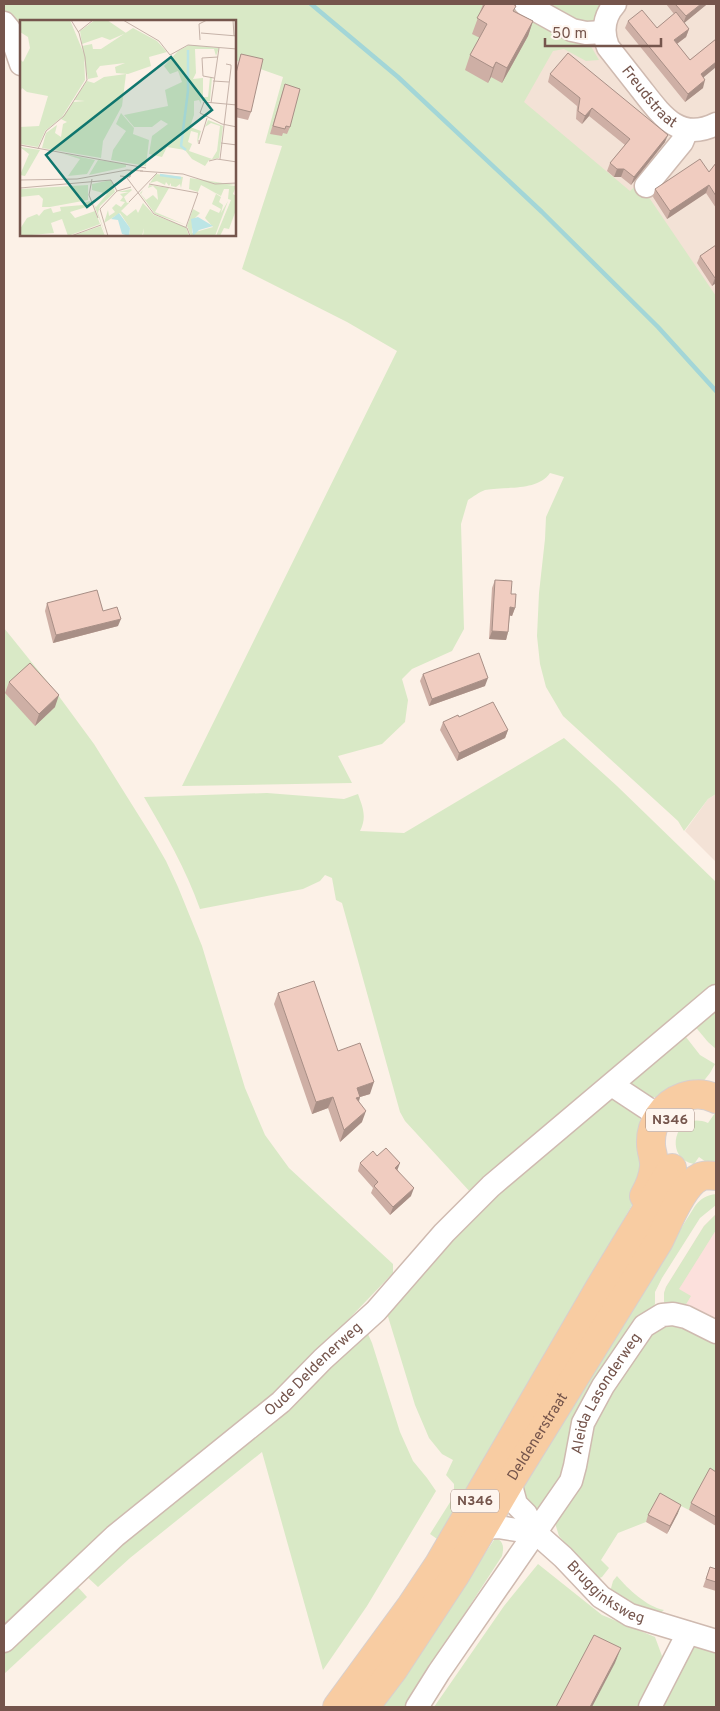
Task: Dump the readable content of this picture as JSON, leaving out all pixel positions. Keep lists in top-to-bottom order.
{
  "streets": {
    "main road": ["N346", "Deldenerstraat"],
    "street": [
      "Freudstraat",
      "Oude Deldenerweg",
      "Aleida Lasonderweg",
      "Brugginksweg"
    ]
  },
  "crossings": [
    ["N346", "Deldenerstraat"],
    ["Aleida Lasonderweg", "Brugginksweg"],
    ["Deldenerstraat", "Brugginksweg"]
  ],
  "scale_bar": "50 m"
}
